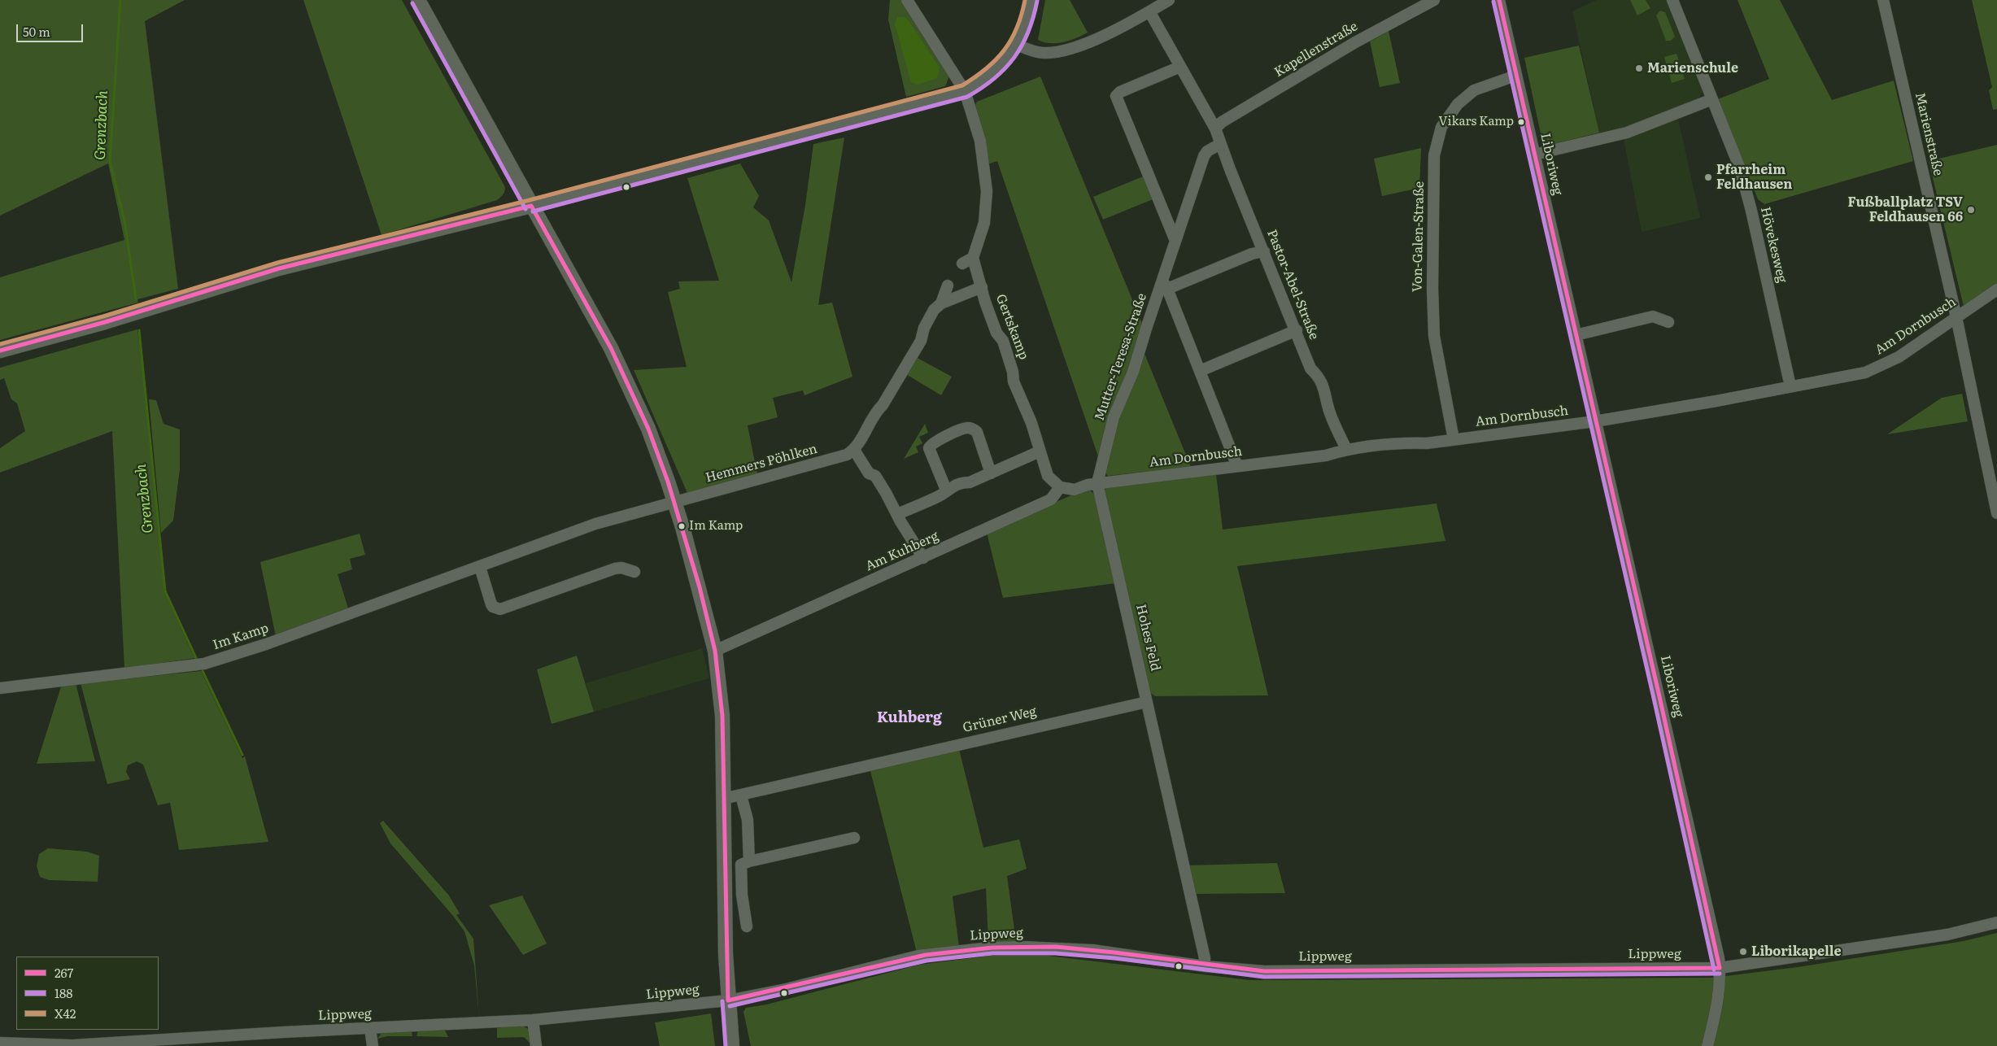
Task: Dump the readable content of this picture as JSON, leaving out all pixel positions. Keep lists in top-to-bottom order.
{
  "streets": {
    "street": [
      "Kapellenstraße",
      "Marienstraße",
      "Liboriweg",
      "Von-Galen-Straße",
      "Hövekesweg",
      "Pastor-Abel-Straße",
      "Am Dornbusch",
      "Gertskamp",
      "Mutter-Teresa-Straße",
      "Hemmers Pöhlken",
      "Am Kuhberg",
      "Im Kamp",
      "Hohes Feld",
      "Grüner Weg",
      "Lippweg"
    ]
  },
  "crossings": [
    ["Kapellenstraße", "Pastor-Abel-Straße"],
    ["Marienstraße", "Am Dornbusch"],
    ["Liboriweg", "Von-Galen-Straße"],
    ["Liboriweg", "Am Dornbusch"],
    ["Liboriweg", "Lippweg"],
    ["Von-Galen-Straße", "Am Dornbusch"],
    ["Hövekesweg", "Am Dornbusch"],
    ["Pastor-Abel-Straße", "Am Dornbusch"],
    ["Pastor-Abel-Straße", "Mutter-Teresa-Straße"],
    ["Am Dornbusch", "Mutter-Teresa-Straße"],
    ["Am Dornbusch", "Hohes Feld"],
    ["Gertskamp", "Am Kuhberg"],
    ["Mutter-Teresa-Straße", "Hohes Feld"],
    ["Hemmers Pöhlken", "Im Kamp"],
    ["Hohes Feld", "Grüner Weg"],
    ["Hohes Feld", "Lippweg"]
  ],
  "districts": ["Kuhberg"],
  "water": ["Grenzbach"],
  "places": [
    "Marienschule",
    "Vikars Kamp",
    "Pfarrheim Feldhausen",
    "Fußballplatz TSV Feldhausen 66",
    "Im Kamp",
    "Liborikapelle"
  ],
  "lines": ["transit line 267", "transit line X42", "transit line 188"],
  "legend": ["267", "188", "X42"],
  "scale_bar": "50 m"
}
